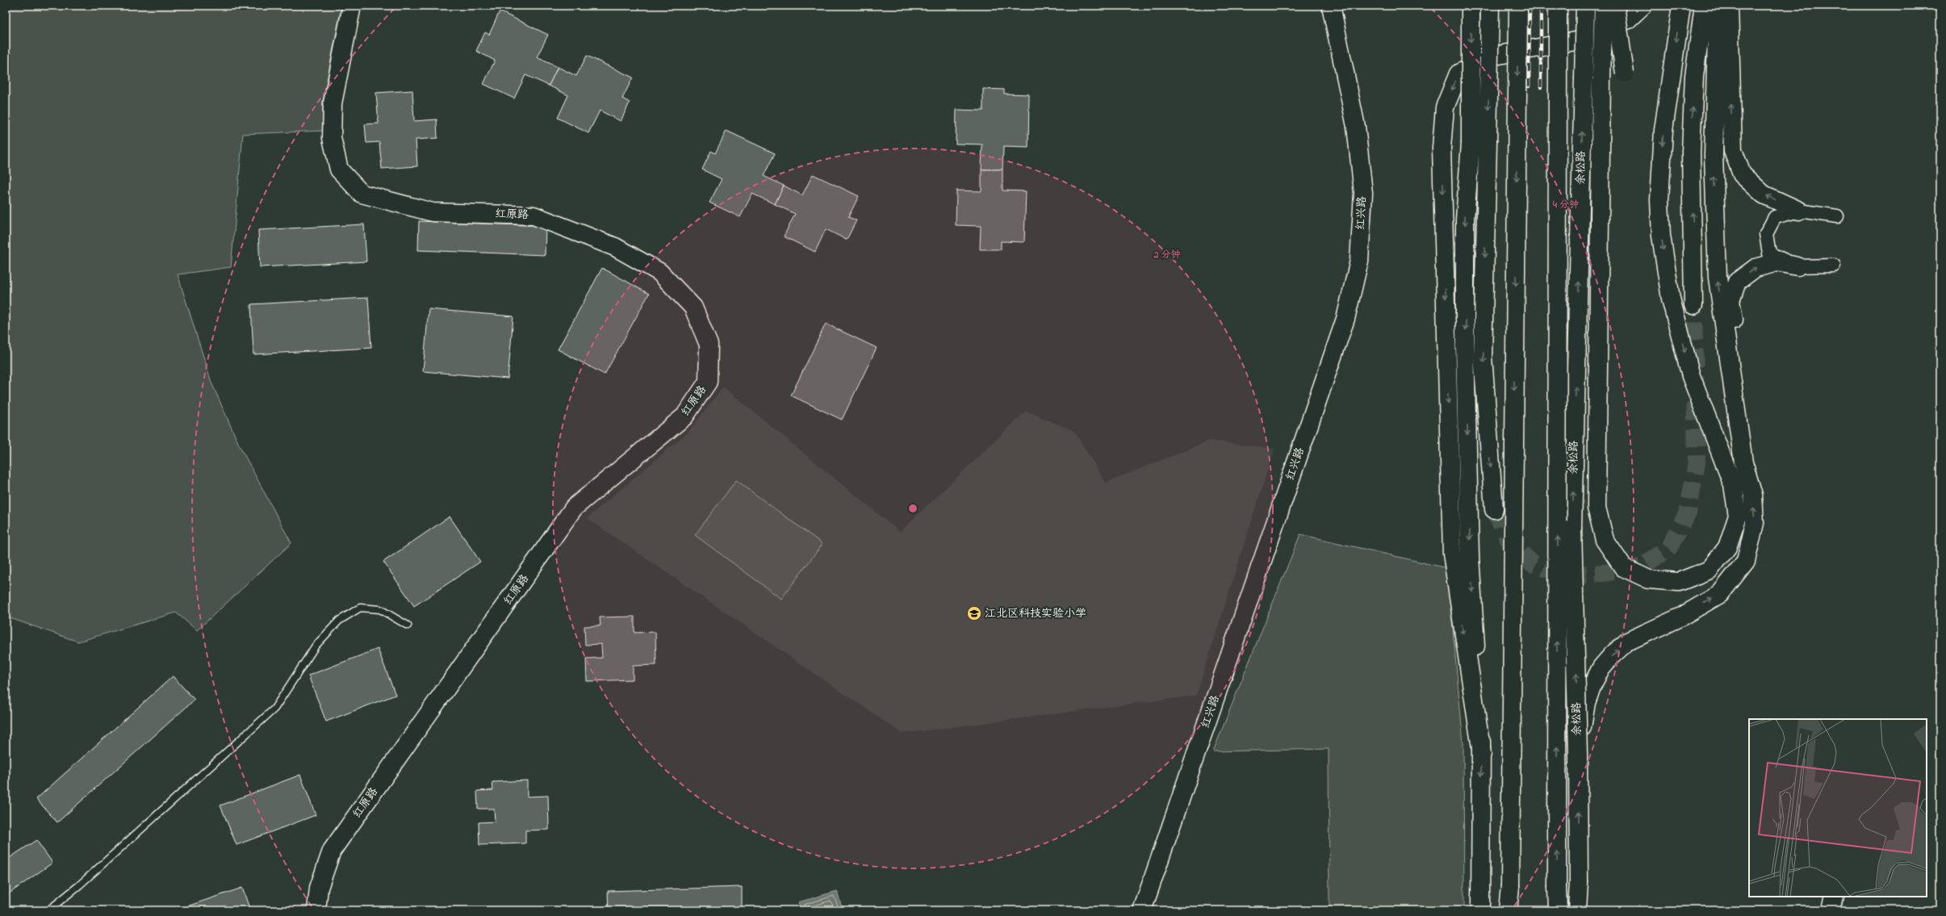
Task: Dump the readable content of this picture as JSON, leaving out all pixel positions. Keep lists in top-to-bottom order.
{
  "streets": {
    "main road": ["余松路", "红兴路", "红原路"]
  },
  "places": {
    "school or university": ["江北区科技实验小学"]
  },
  "rings": ["4 分钟", "2 分钟"]
}
